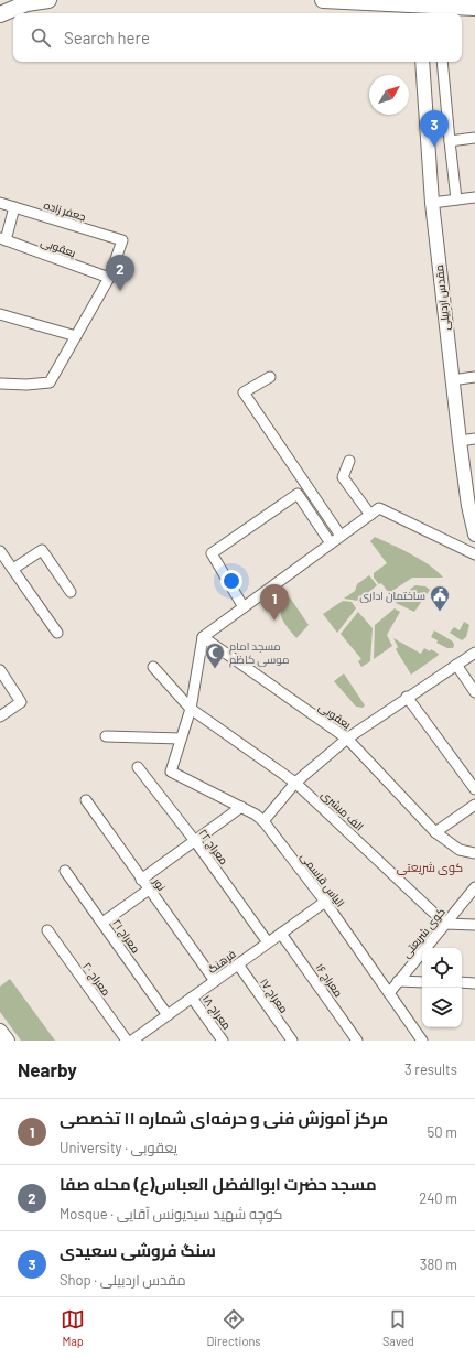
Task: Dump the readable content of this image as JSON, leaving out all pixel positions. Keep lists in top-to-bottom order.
{
  "streets": {
    "main road": ["مقدس اردبیلی"],
    "street": [
      "جعفر زاده",
      "یعقوبی",
      "الف مبشری",
      "معراج ۲۲",
      "الیاس قاسمی",
      "نور",
      "کوی شریعتی",
      "معراج ۲۱",
      "فرهنگ",
      "معراج ۲۰",
      "معراج ۱۶",
      "معراج ۱۷",
      "معراج ۱۸"
    ]
  },
  "crossings": [
    ["جعفر زاده", "یعقوبی"],
    ["الف مبشری", "کوی شریعتی"],
    ["معراج ۲۲", "فرهنگ"],
    ["الیاس قاسمی", "کوی شریعتی"],
    ["الیاس قاسمی", "فرهنگ"],
    ["نور", "فرهنگ"],
    ["معراج ۲۱", "فرهنگ"],
    ["فرهنگ", "معراج ۱۶"],
    ["فرهنگ", "معراج ۱۷"],
    ["فرهنگ", "معراج ۱۸"]
  ],
  "districts": ["کوی شریعتی"],
  "places": {
    "public building": ["ساختمان اداری"],
    "mosque": ["مسجد امام موسی کاظم"]
  },
  "north": "top right",
  "page": {
    "search": "Search here",
    "pins": ["3", "2", "1"],
    "heading": ["Nearby", "3 results"],
    "list": [
      {
        "mark": "1",
        "name": "مرکز آموزش فنی و حرفه‌ای شماره ۱۱ تخصصی",
        "note": "University · یعقوبی",
        "value": "50 m"
      },
      {
        "mark": "2",
        "name": "مسجد حضرت ابوالفضل العباس(ع) محله صفا",
        "note": "Mosque · کوچه شهید سیدیونس آقایی",
        "value": "240 m"
      },
      {
        "mark": "3",
        "name": "سنگ فروشی سعیدی",
        "note": "Shop · مقدس اردبیلی",
        "value": "380 m"
      }
    ],
    "nav": ["Map", "Directions", "Saved"]
  }
}
